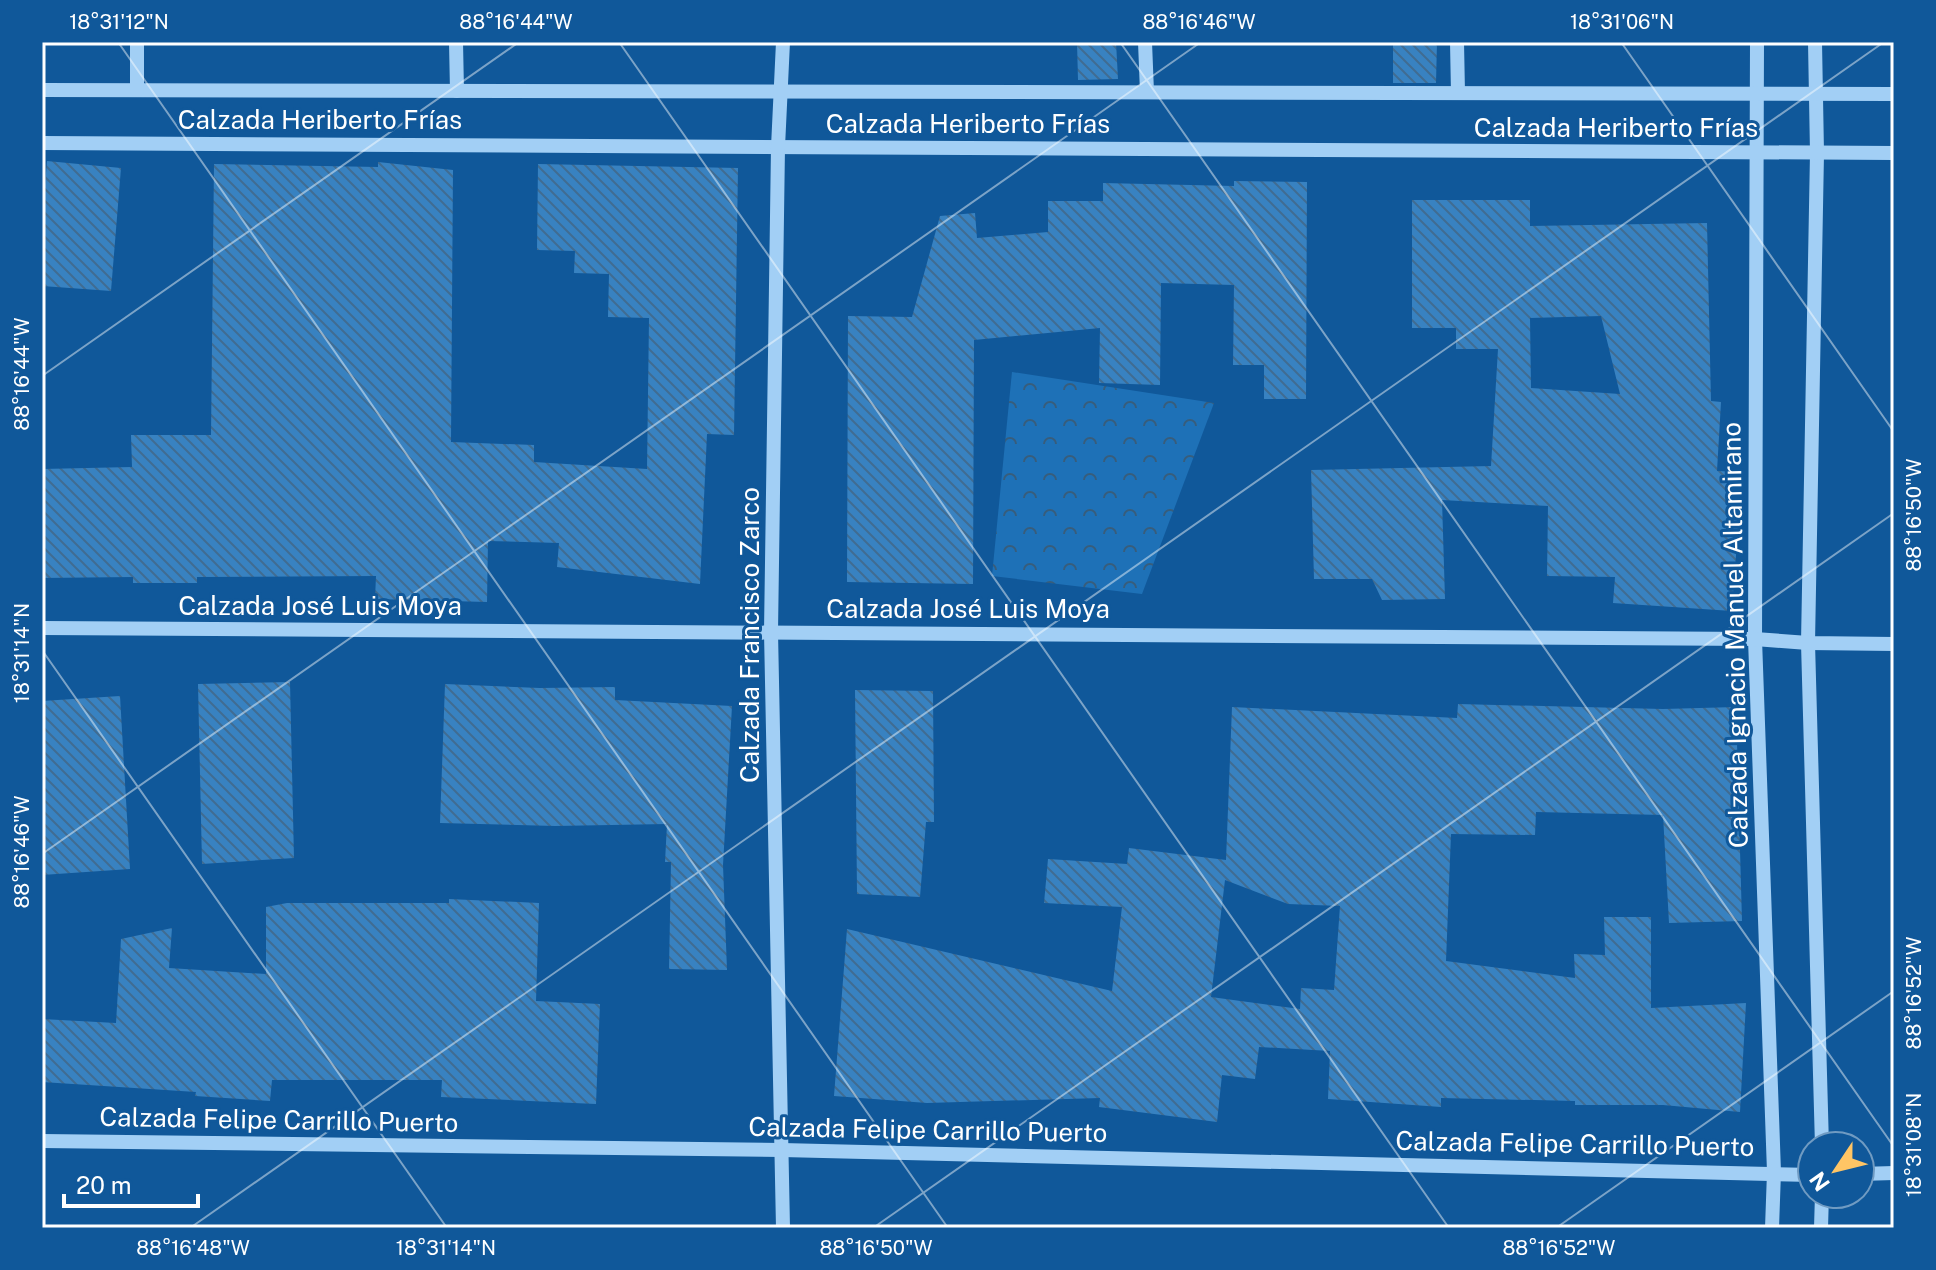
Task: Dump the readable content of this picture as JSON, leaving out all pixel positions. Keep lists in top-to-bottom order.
{
  "streets": {
    "street": [
      "Calzada Heriberto Frías",
      "Calzada José Luis Moya",
      "Calzada Francisco Zarco",
      "Calzada Ignacio Manuel Altamirano",
      "Calzada Felipe Carrillo Puerto"
    ]
  },
  "crossings": [
    ["Calzada Heriberto Frías", "Calzada Francisco Zarco"],
    ["Calzada Heriberto Frías", "Calzada Ignacio Manuel Altamirano"],
    ["Calzada José Luis Moya", "Calzada Francisco Zarco"],
    ["Calzada José Luis Moya", "Calzada Ignacio Manuel Altamirano"],
    ["Calzada Francisco Zarco", "Calzada Felipe Carrillo Puerto"],
    ["Calzada Ignacio Manuel Altamirano", "Calzada Felipe Carrillo Puerto"]
  ],
  "scale_bar": "20 m",
  "north": "bottom left",
  "coordinates": [
    "18°31'12\"N",
    "88°16'44\"W",
    "88°16'46\"W",
    "18°31'06\"N",
    "88°16'50\"W",
    "18°31'14\"N",
    "88°16'52\"W",
    "18°31'08\"N",
    "88°16'48\"W"
  ]
}
